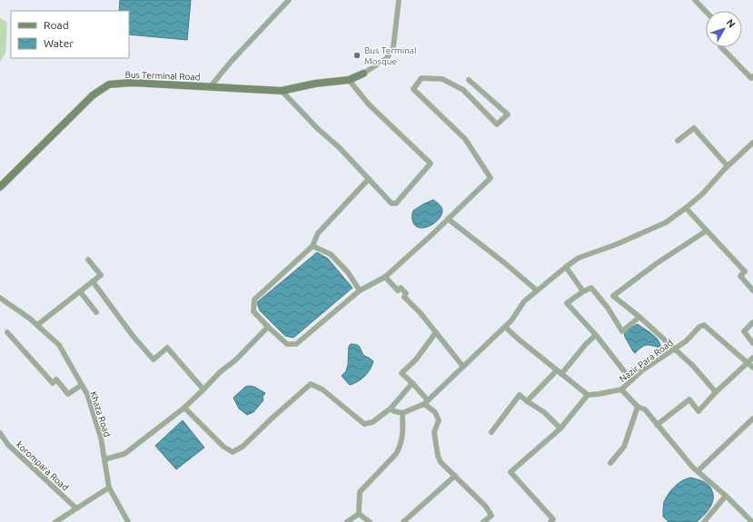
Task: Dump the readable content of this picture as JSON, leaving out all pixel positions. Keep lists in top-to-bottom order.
{
  "streets": {
    "main road": ["Bus Terminal Road"],
    "street": ["Nazir Para Road", "Khaza Road", "korompara Road"]
  },
  "places": ["Bus Terminal Mosque"],
  "legend": ["Road", "Water"],
  "north": "top right"
}
